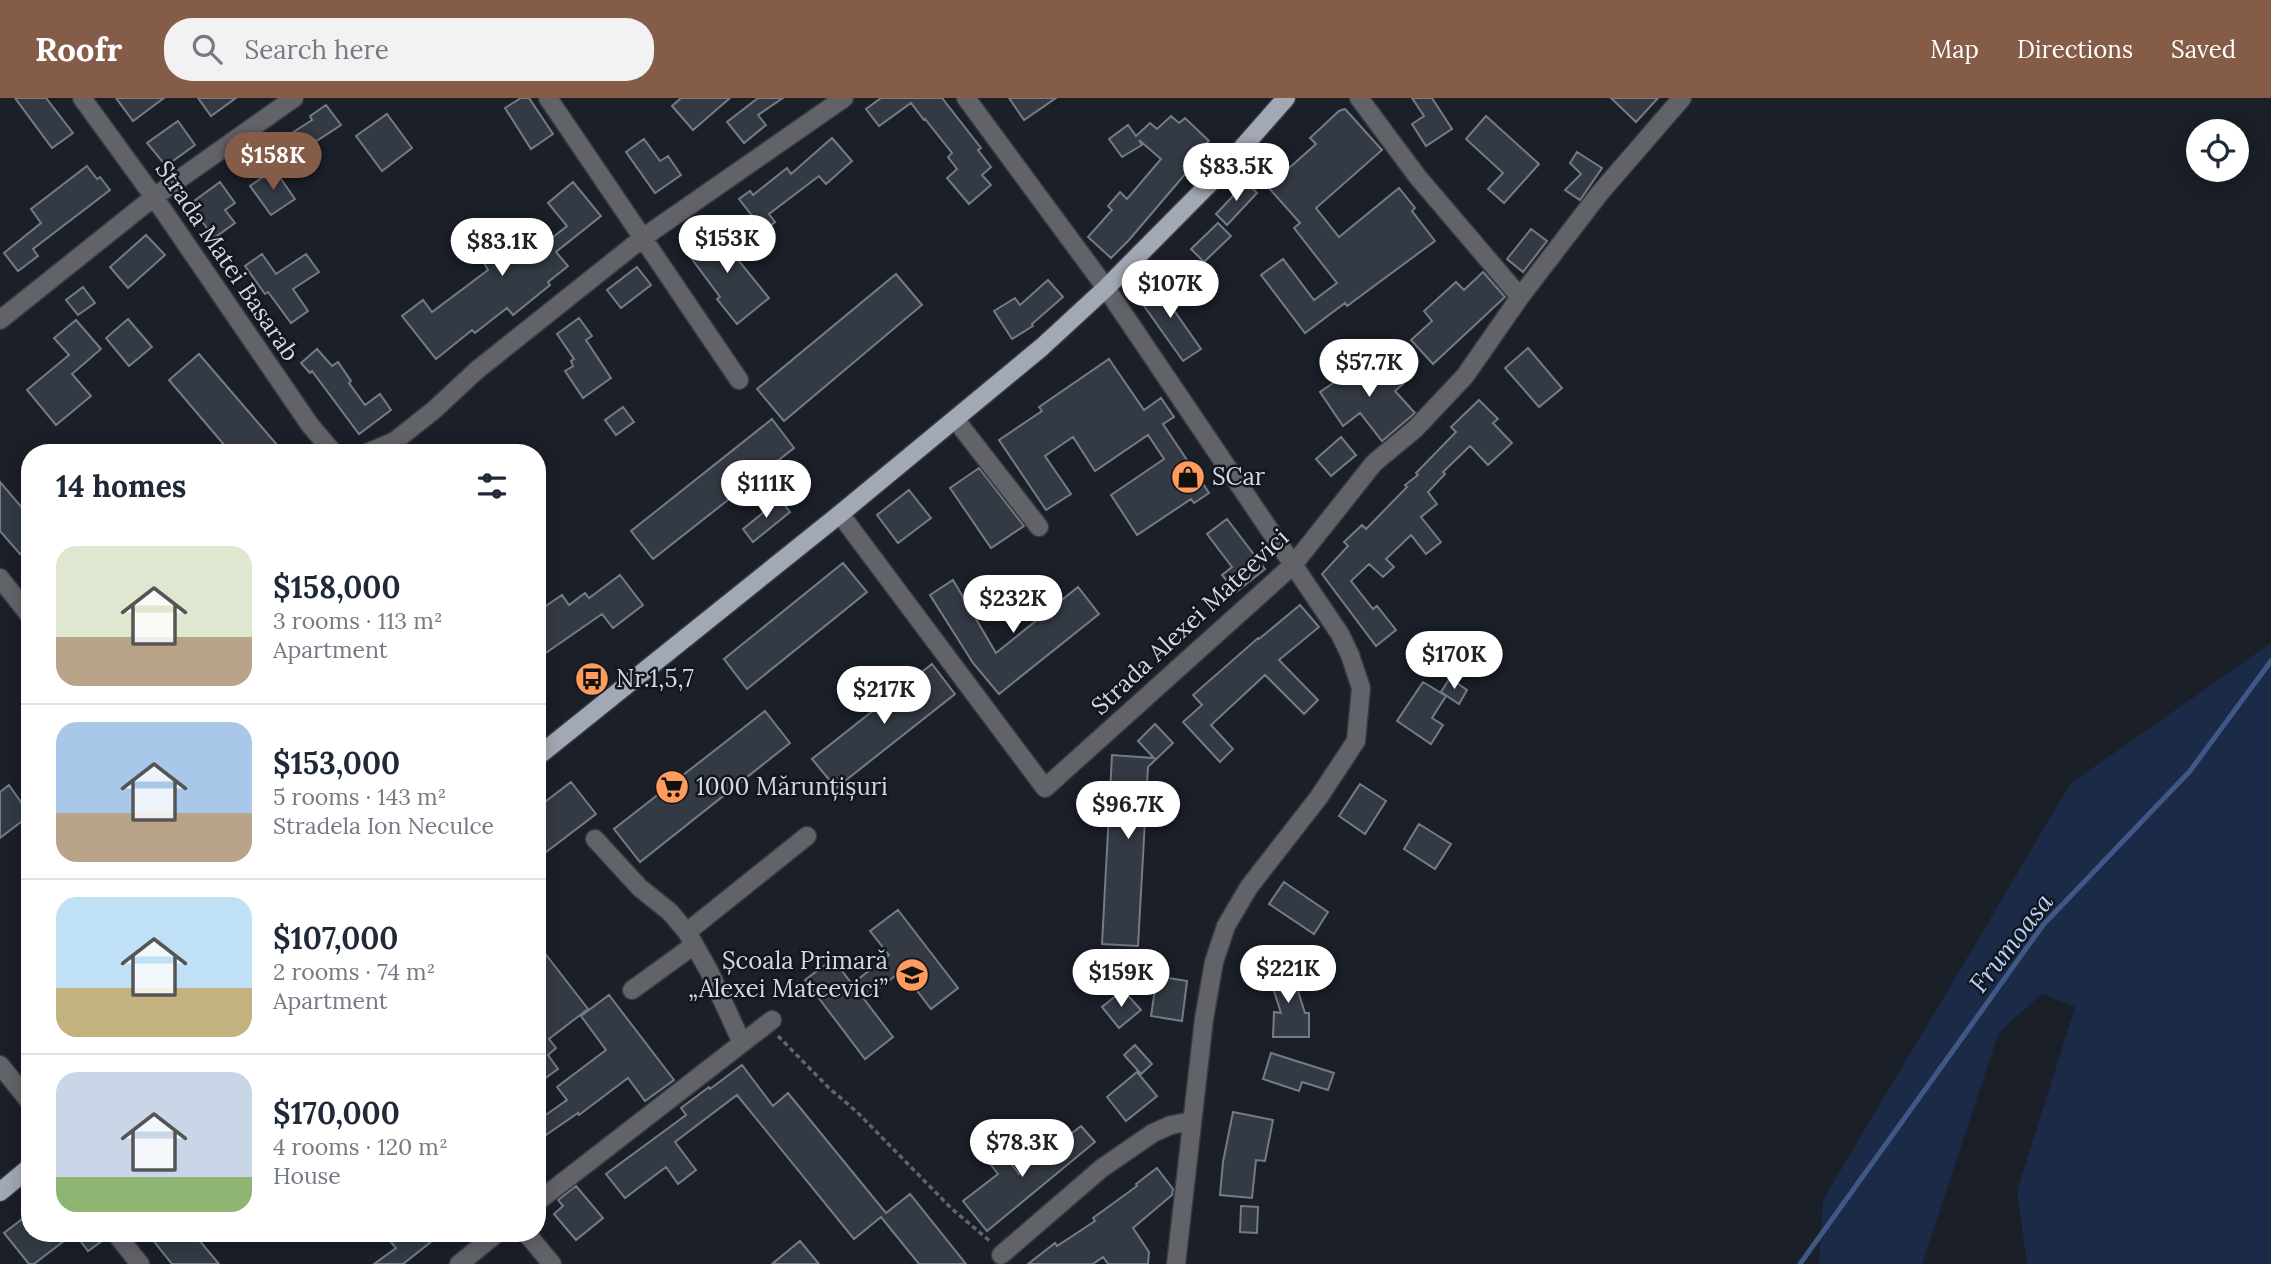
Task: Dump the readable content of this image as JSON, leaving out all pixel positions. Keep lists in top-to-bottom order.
{
  "streets": {
    "street": ["Strada Matei Basarab", "Strada Alexei Mateevici"]
  },
  "water": ["Frumoasa"],
  "places": {
    "shop": ["SCar"],
    "bus stop": ["Nr.1,5,7"],
    "supermarket": ["1000 Mărunțișuri"],
    "school or university": ["Școala Primară „Alexei Mateevici”"]
  },
  "page": {
    "header": "Roofr",
    "search": "Search here",
    "nav": ["Map", "Directions", "Saved"],
    "price": [
      "$158K",
      "$83.5K",
      "$153K",
      "$83.1K",
      "$107K",
      "$57.7K",
      "$111K",
      "$232K",
      "$170K",
      "$217K",
      "$96.7K",
      "$221K",
      "$159K",
      "$78.3K"
    ],
    "heading": "14 homes",
    "list": [
      {
        "name": "$158,000",
        "note": "3 rooms · 113 m² · Apartment"
      },
      {
        "name": "$153,000",
        "note": "5 rooms · 143 m² · Stradela Ion Neculce"
      },
      {
        "name": "$107,000",
        "note": "2 rooms · 74 m² · Apartment"
      },
      {
        "name": "$170,000",
        "note": "4 rooms · 120 m² · House"
      }
    ]
  }
}
